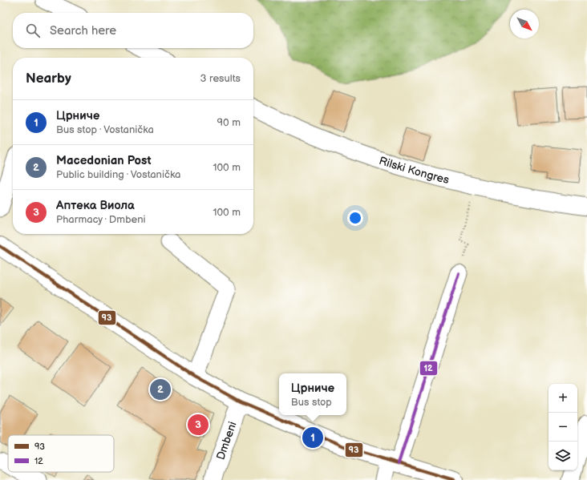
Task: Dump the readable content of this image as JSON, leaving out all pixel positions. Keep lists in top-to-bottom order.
{
  "streets": {
    "street": ["Rilski Kongres", "Dmbeni"]
  },
  "lines": ["transit line 93", "transit line 12"],
  "legend": ["93", "12"],
  "north": "bottom right",
  "page": {
    "search": "Search here",
    "heading": ["Nearby", "3 results"],
    "list": [
      {
        "mark": "1",
        "name": "Црниче",
        "note": "Bus stop · Vostanička",
        "value": "90 m"
      },
      {
        "mark": "2",
        "name": "Macedonian Post",
        "note": "Public building · Vostanička",
        "value": "100 m"
      },
      {
        "mark": "3",
        "name": "Аптека Виола",
        "note": "Pharmacy · Dmbeni",
        "value": "100 m"
      }
    ],
    "popup": ["Црниче", "Bus stop"],
    "pins": ["2", "3", "1"],
    "map_buttons": ["+", "−"]
  }
}
